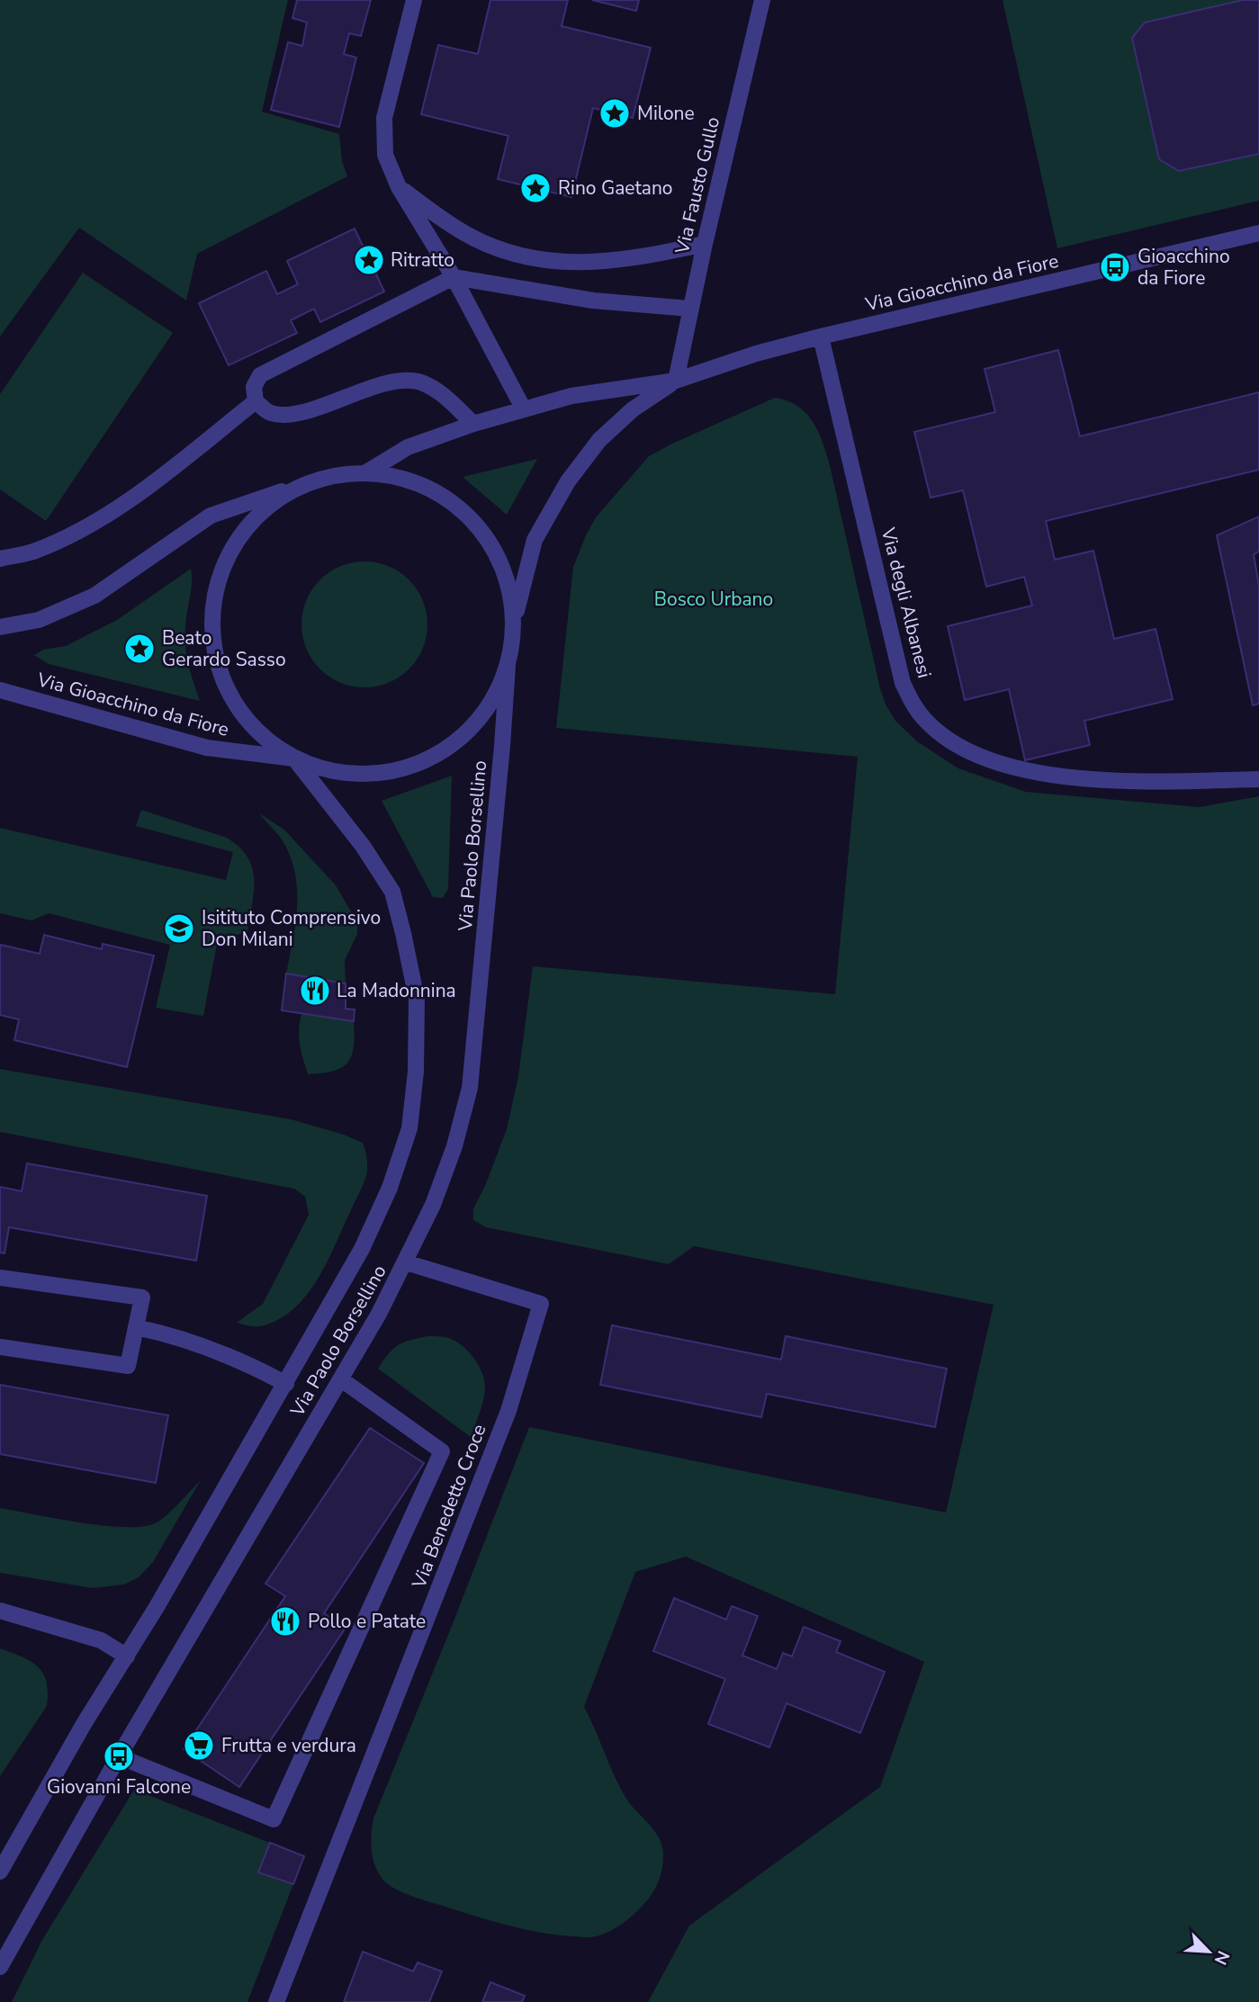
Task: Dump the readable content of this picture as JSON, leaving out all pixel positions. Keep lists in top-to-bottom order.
{
  "streets": {
    "street": [
      "Via Fausto Gullo",
      "Via Gioacchino da Fiore",
      "Via degli Albanesi",
      "Via Paolo Borsellino",
      "Via Benedetto Croce"
    ]
  },
  "crossings": [
    ["Via Fausto Gullo", "Via Gioacchino da Fiore"],
    ["Via Gioacchino da Fiore", "Via degli Albanesi"],
    ["Via Gioacchino da Fiore", "Via Paolo Borsellino"],
    ["Via Paolo Borsellino", "Via Benedetto Croce"]
  ],
  "parks": ["Bosco Urbano"],
  "places": {
    "place": [
      "Milone",
      "Rino Gaetano",
      "Ritratto",
      "Beato Gerardo Sasso"
    ],
    "bus stop": ["Gioacchino da Fiore", "Giovanni Falcone"],
    "school or university": ["Isitituto Comprensivo Don Milani"],
    "restaurant": ["La Madonnina", "Pollo e Patate"],
    "supermarket": ["Frutta e verdura"]
  },
  "north": "bottom right"
}
